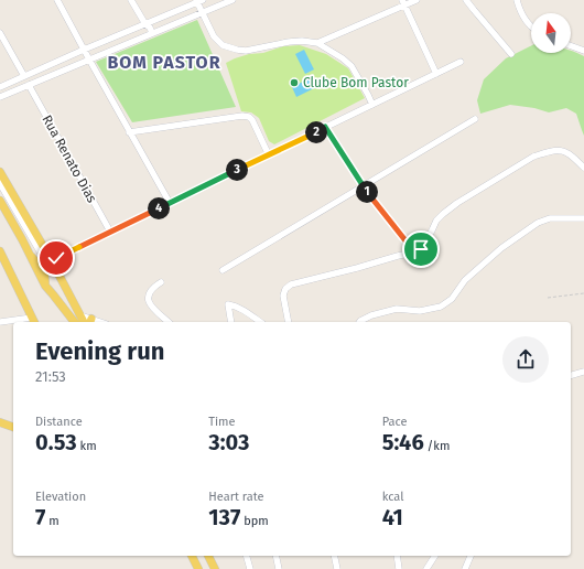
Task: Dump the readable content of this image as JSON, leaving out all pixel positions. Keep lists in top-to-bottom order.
{
  "streets": {
    "street": ["Rua Renato Dias"]
  },
  "districts": ["BOM PASTOR"],
  "places": ["Clube Bom Pastor"],
  "north": "top",
  "page": {
    "pins": [
      "2",
      "3",
      "1",
      "4"
    ],
    "heading": ["Evening run", "21:53"],
    "stats": [
      ["Distance", "0.53 km"],
      ["Time", "3:03"],
      ["Pace", "5:46 /km"],
      ["Elevation", "7 m"],
      ["Heart rate", "137 bpm"],
      ["kcal", "41"]
    ]
  }
}
